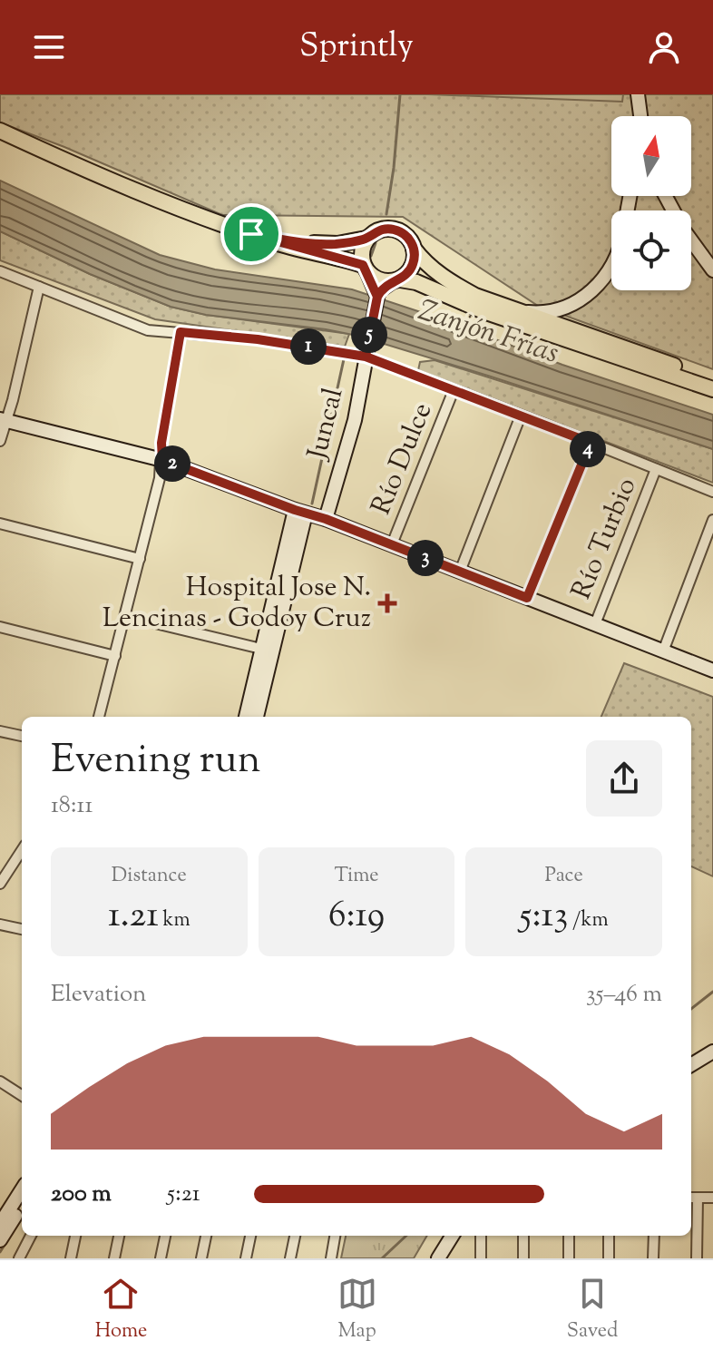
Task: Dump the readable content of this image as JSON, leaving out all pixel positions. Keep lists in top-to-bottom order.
{
  "streets": {
    "street": ["Juncal", "Río Dulce", "Río Turbio"]
  },
  "water": ["Zanjón Frías"],
  "places": {
    "health": ["Hospital Jose N. Lencinas - Godoy Cruz"]
  },
  "north": "top",
  "page": {
    "header": "Sprintly",
    "pins": [
      "5",
      "1",
      "4",
      "2",
      "3"
    ],
    "heading": ["Evening run", "18:11"],
    "stats": [
      ["Distance", "1.21 km"],
      ["Time", "6:19"],
      ["Pace", "5:13 /km"]
    ],
    "chart": ["Elevation", "35–46 m"],
    "list": [
      {
        "name": "200 m",
        "note": "5:21"
      }
    ],
    "tabs": ["Home", "Map", "Saved"]
  }
}
